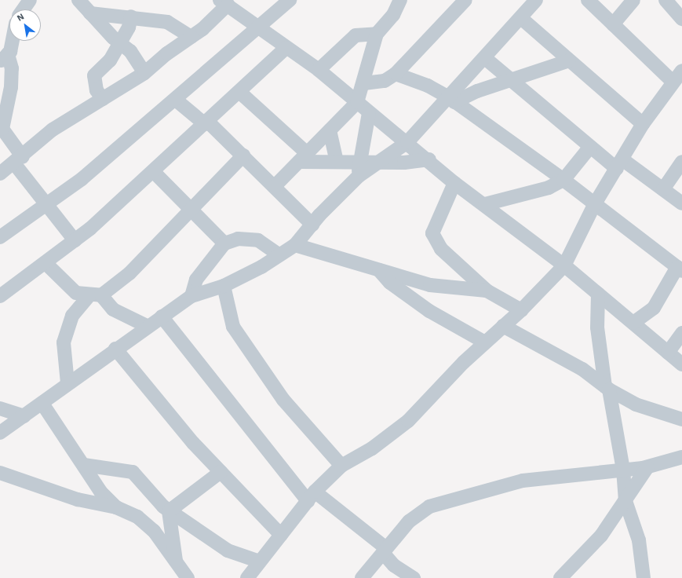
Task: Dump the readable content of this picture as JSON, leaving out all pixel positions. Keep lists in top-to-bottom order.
{
  "north": "top left"
}
